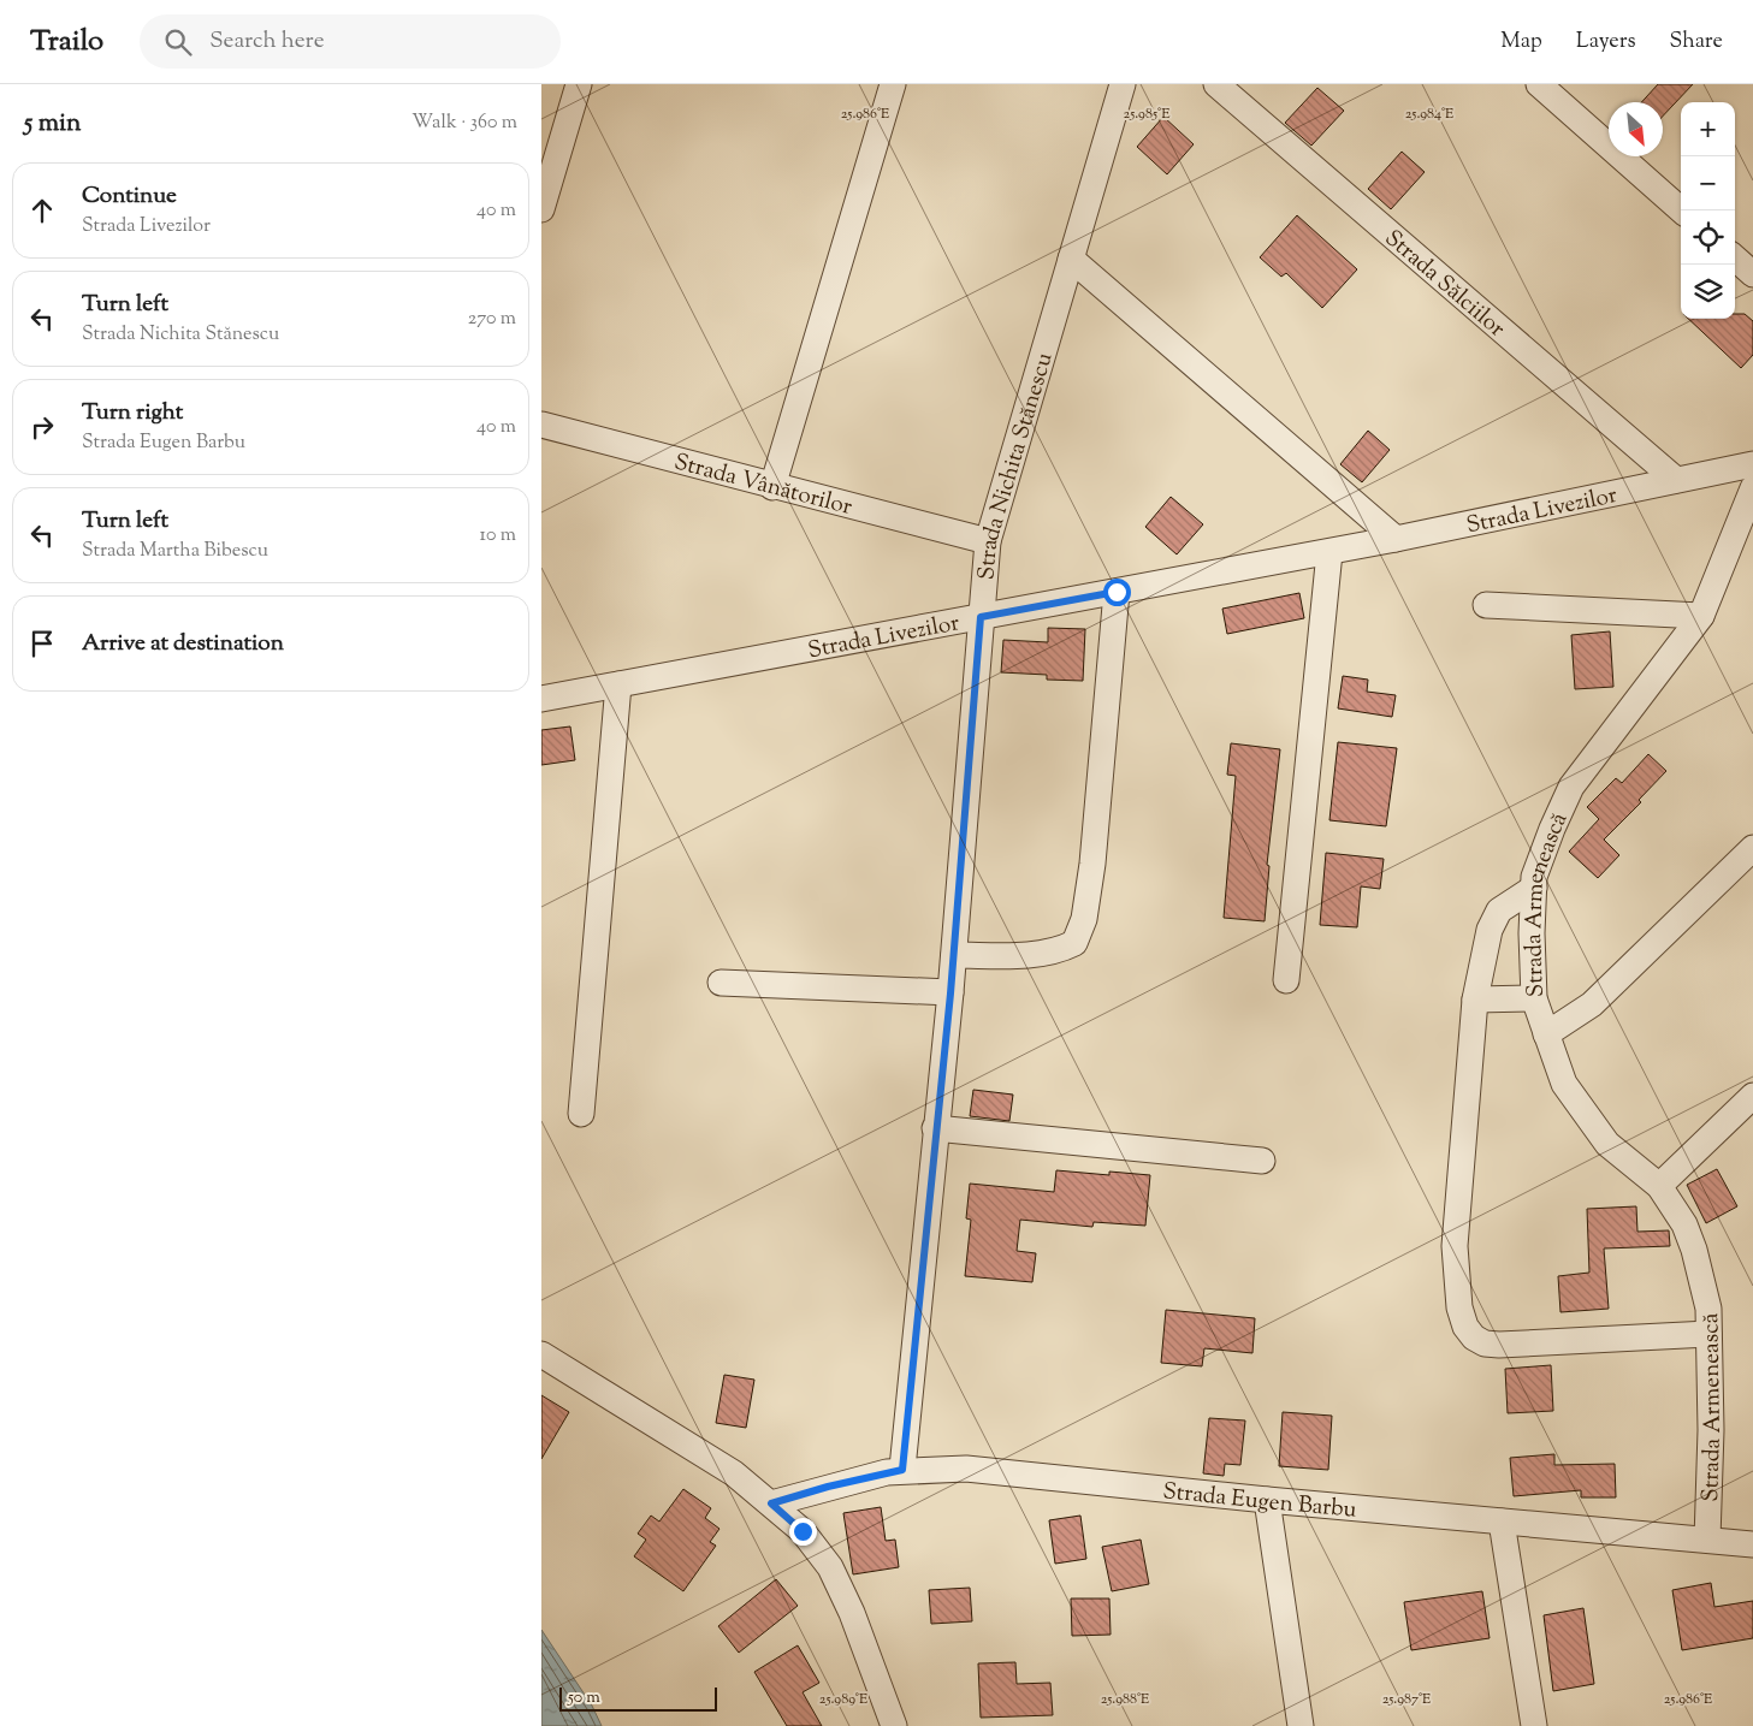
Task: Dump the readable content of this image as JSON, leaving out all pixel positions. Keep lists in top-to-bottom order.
{
  "streets": {
    "street": [
      "Strada Sălciilor",
      "Strada Nichita Stănescu",
      "Strada Vânătorilor",
      "Strada Livezilor",
      "Strada Armenească",
      "Strada Eugen Barbu"
    ]
  },
  "crossings": [
    ["Strada Sălciilor", "Strada Livezilor"],
    ["Strada Nichita Stănescu", "Strada Vânătorilor"],
    ["Strada Nichita Stănescu", "Strada Livezilor"],
    ["Strada Nichita Stănescu", "Strada Eugen Barbu"],
    ["Strada Armenească", "Strada Eugen Barbu"]
  ],
  "scale_bar": "50 m",
  "north": "bottom right",
  "page": {
    "header": "Trailo",
    "search": "Search here",
    "nav": ["Map", "Layers", "Share"],
    "heading": ["5 min", "Walk · 360 m"],
    "map_buttons": ["+", "−"],
    "list": [
      ["Continue", "Strada Livezilor", "40 m"],
      ["Turn left", "Strada Nichita Stănescu", "270 m"],
      ["Turn right", "Strada Eugen Barbu", "40 m"],
      ["Turn left", "Strada Martha Bibescu", "10 m"],
      "Arrive at destination"
    ],
    "scale": "50 m"
  },
  "coordinates": [
    "25.986°E",
    "25.985°E",
    "25.984°E",
    "25.989°E",
    "25.988°E",
    "25.987°E"
  ]
}
